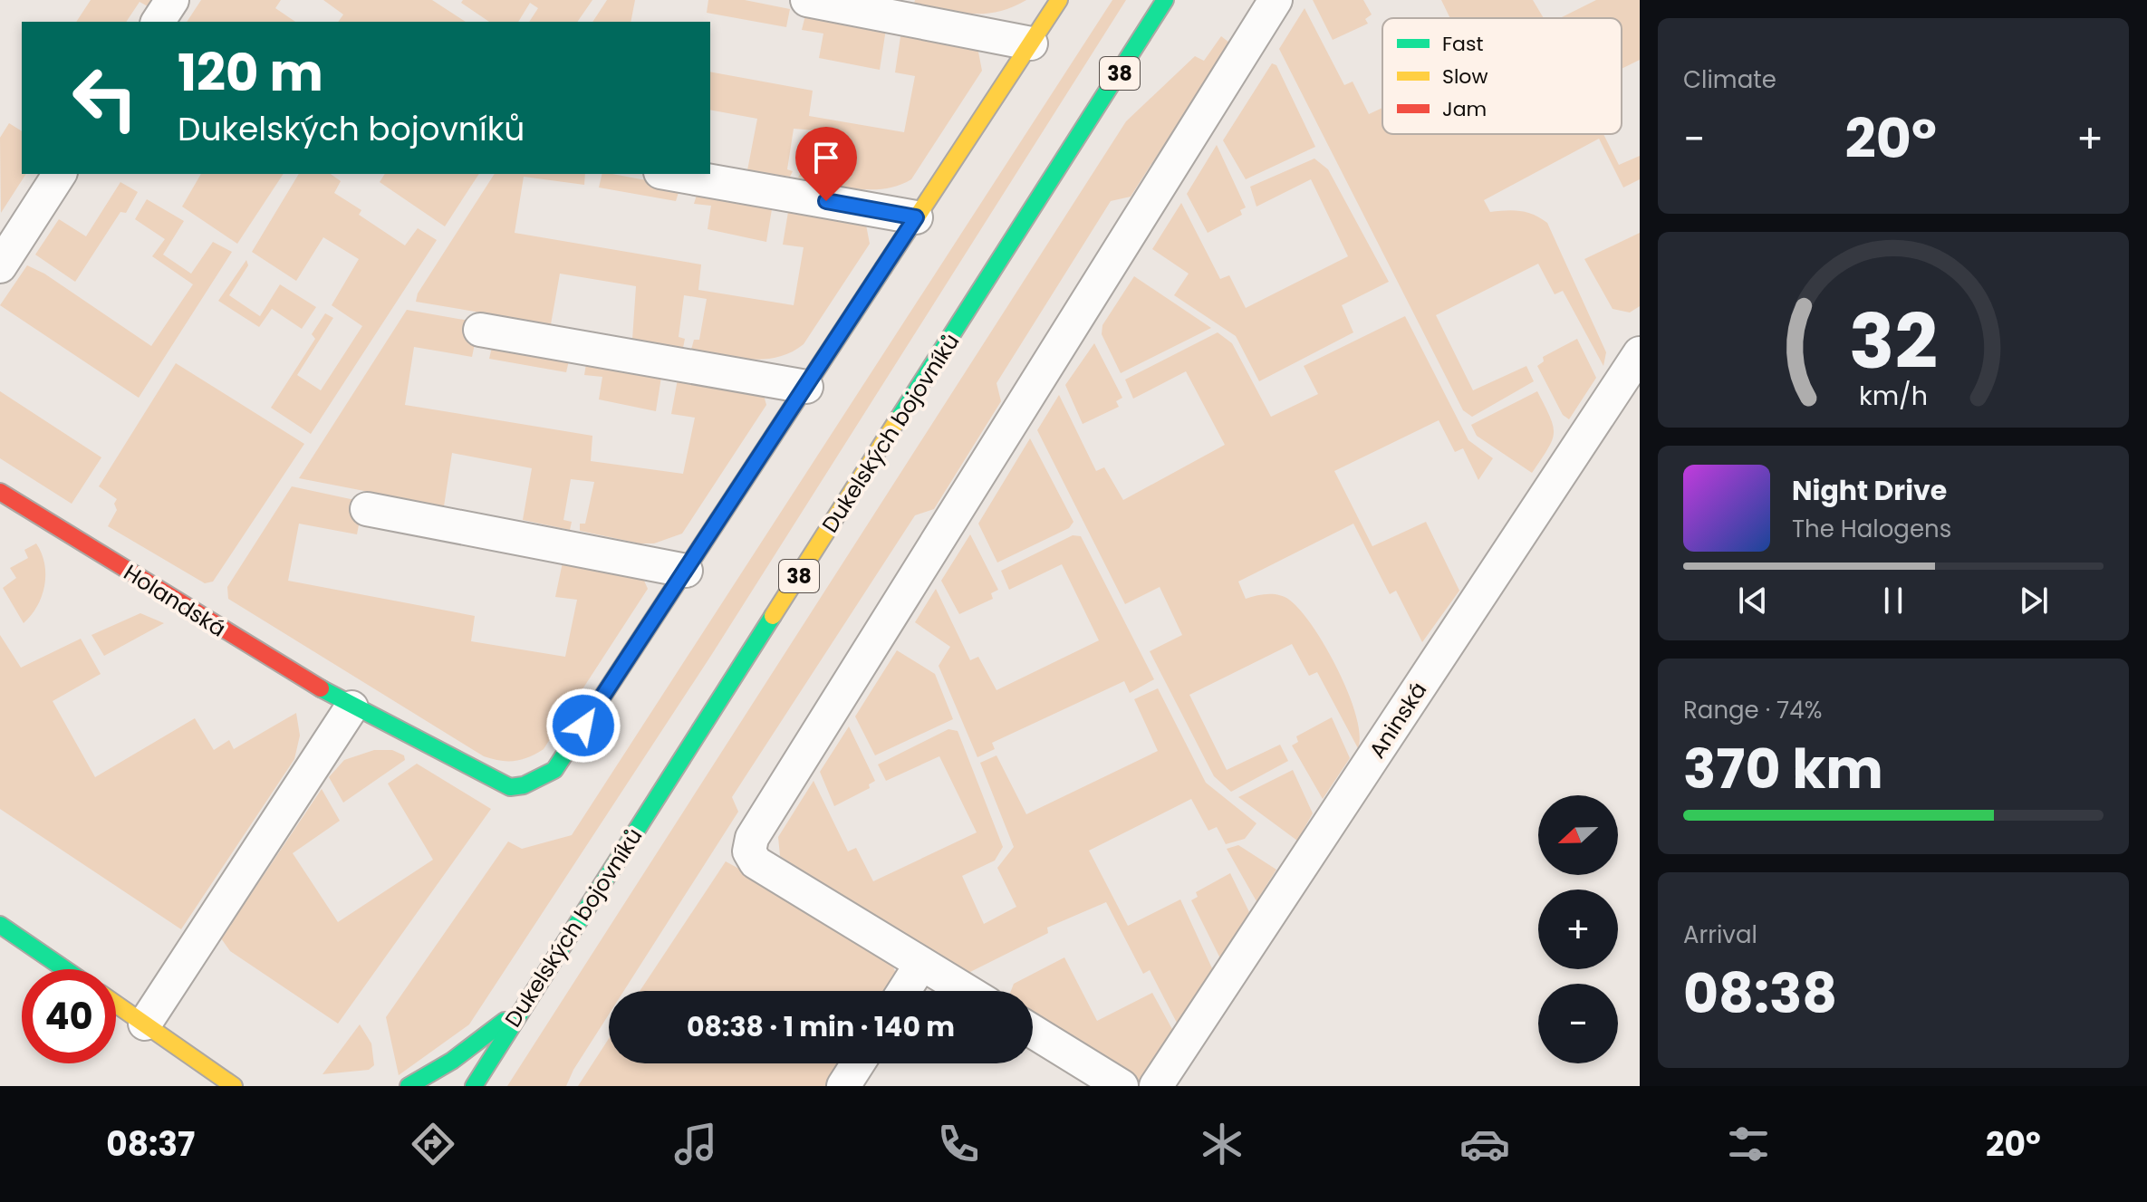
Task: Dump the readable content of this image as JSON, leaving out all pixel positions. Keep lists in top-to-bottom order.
{
  "streets": {
    "main road": ["38", "Dukelských bojovníků", "Holandská"],
    "street": ["Aninská"]
  },
  "legend": ["Fast", "Slow", "Jam"],
  "north": "left",
  "page": {
    "tile": [
      "Climate",
      ["Range · 74%", "370 km"],
      ["Arrival", "08:38"]
    ],
    "turn": ["120 m", "Dukelských bojovníků"],
    "heat": ["−", "20°", "+"],
    "song": ["Night Drive", "The Halogens"],
    "map_buttons": ["+", "−"],
    "limit": "40",
    "trip": "08:38 · 1 min · 140 m",
    "tabs": ["08:37", "20°"],
    "gauge": ["32", "km/h"]
  }
}
